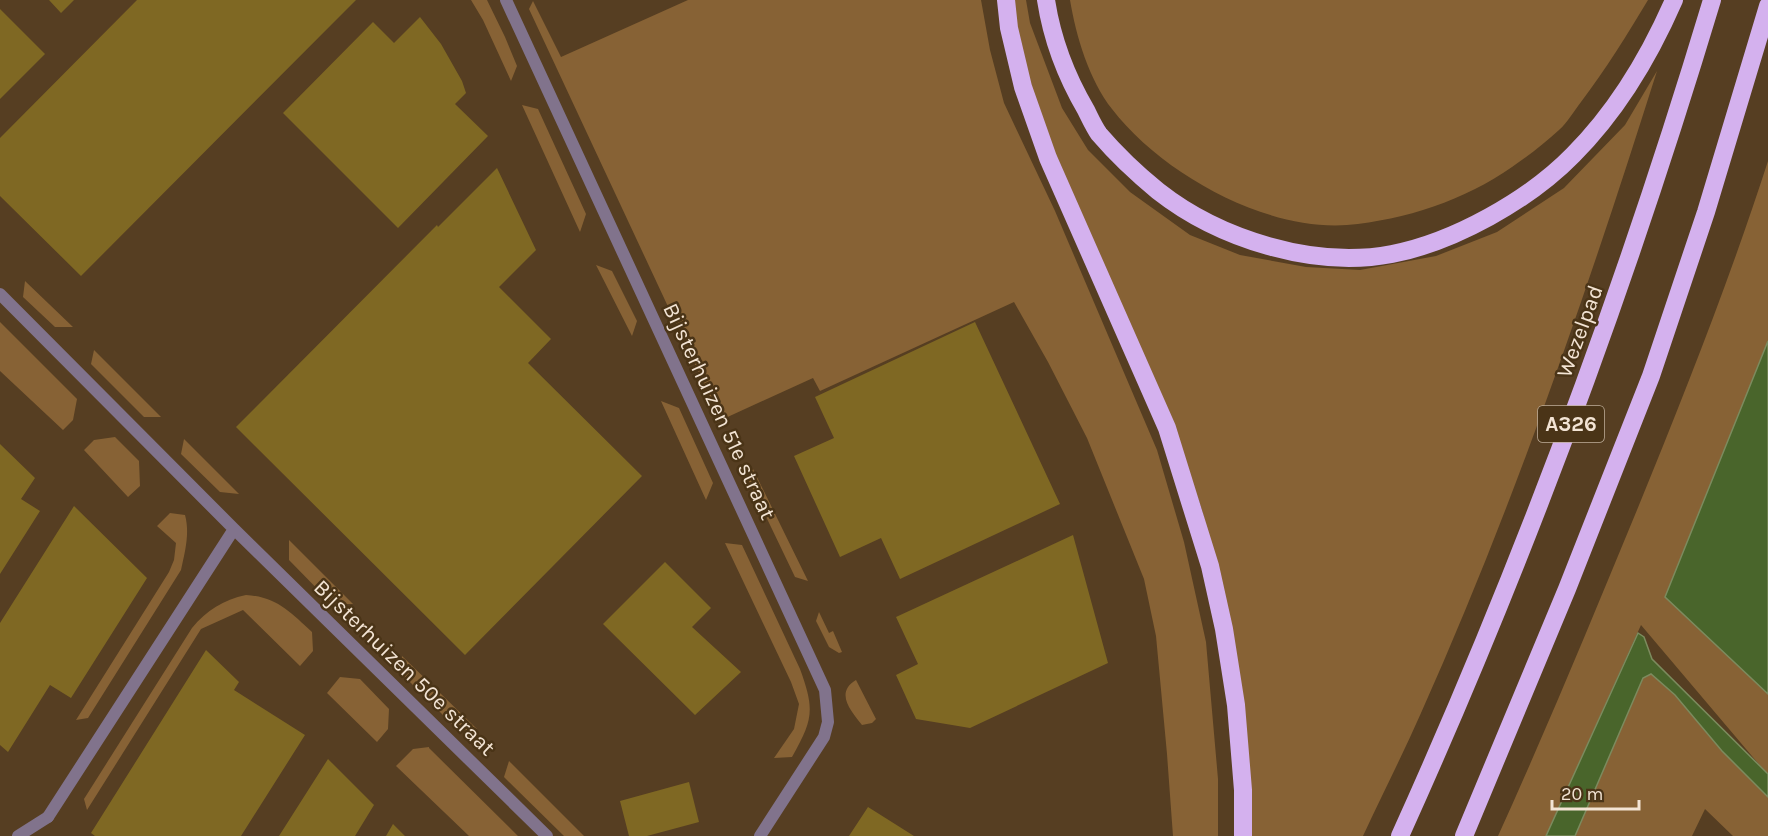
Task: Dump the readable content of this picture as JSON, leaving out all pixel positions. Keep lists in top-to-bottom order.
{
  "streets": {
    "highway": ["Wezelpad", "A326"],
    "street": ["Bijsterhuizen 51e straat", "Bijsterhuizen 50e straat"]
  },
  "scale_bar": "20 m"
}
